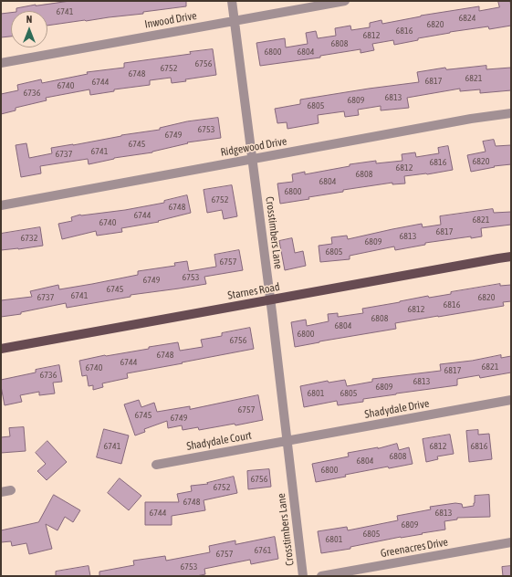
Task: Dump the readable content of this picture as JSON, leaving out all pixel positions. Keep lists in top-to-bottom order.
{
  "streets": {
    "main road": ["Starnes Road"],
    "street": [
      "Inwood Drive",
      "Ridgewood Drive",
      "Crosstimbers Lane",
      "Shadydale Drive",
      "Shadydale Court",
      "Greenacres Drive"
    ]
  },
  "crossings": [
    ["Inwood Drive", "Crosstimbers Lane"],
    ["Ridgewood Drive", "Crosstimbers Lane"],
    ["Crosstimbers Lane", "Starnes Road"],
    ["Crosstimbers Lane", "Shadydale Drive"],
    ["Crosstimbers Lane", "Shadydale Court"],
    ["Shadydale Drive", "Shadydale Court"]
  ],
  "house_numbers": [
    "6741",
    "6824",
    "6820",
    "6816",
    "6812",
    "6808",
    "6800",
    "6804",
    "6756",
    "6752",
    "6748",
    "6821",
    "6817",
    "6744",
    "6740",
    "6736",
    "6813",
    "6809",
    "6805",
    "6753",
    "6749",
    "6745",
    "6741",
    "6737",
    "6820",
    "6816",
    "6812",
    "6808",
    "6804",
    "6800",
    "6752",
    "6748",
    "6744",
    "6821",
    "6740",
    "6817",
    "6813",
    "6732",
    "6809",
    "6805",
    "6757",
    "6753",
    "6749",
    "6745",
    "6741",
    "6737",
    "6820",
    "6816",
    "6812",
    "6808",
    "6804",
    "6800",
    "6756",
    "6748",
    "6744",
    "6821",
    "6740",
    "6817",
    "6736",
    "6813",
    "6809",
    "6801",
    "6805",
    "6757",
    "6745",
    "6749",
    "6741",
    "6812",
    "6816",
    "6808",
    "6804",
    "6800",
    "6756",
    "6752",
    "6748",
    "6744",
    "6813",
    "6809",
    "6805",
    "6801",
    "6761",
    "6757",
    "6753"
  ],
  "north": "top"
}
